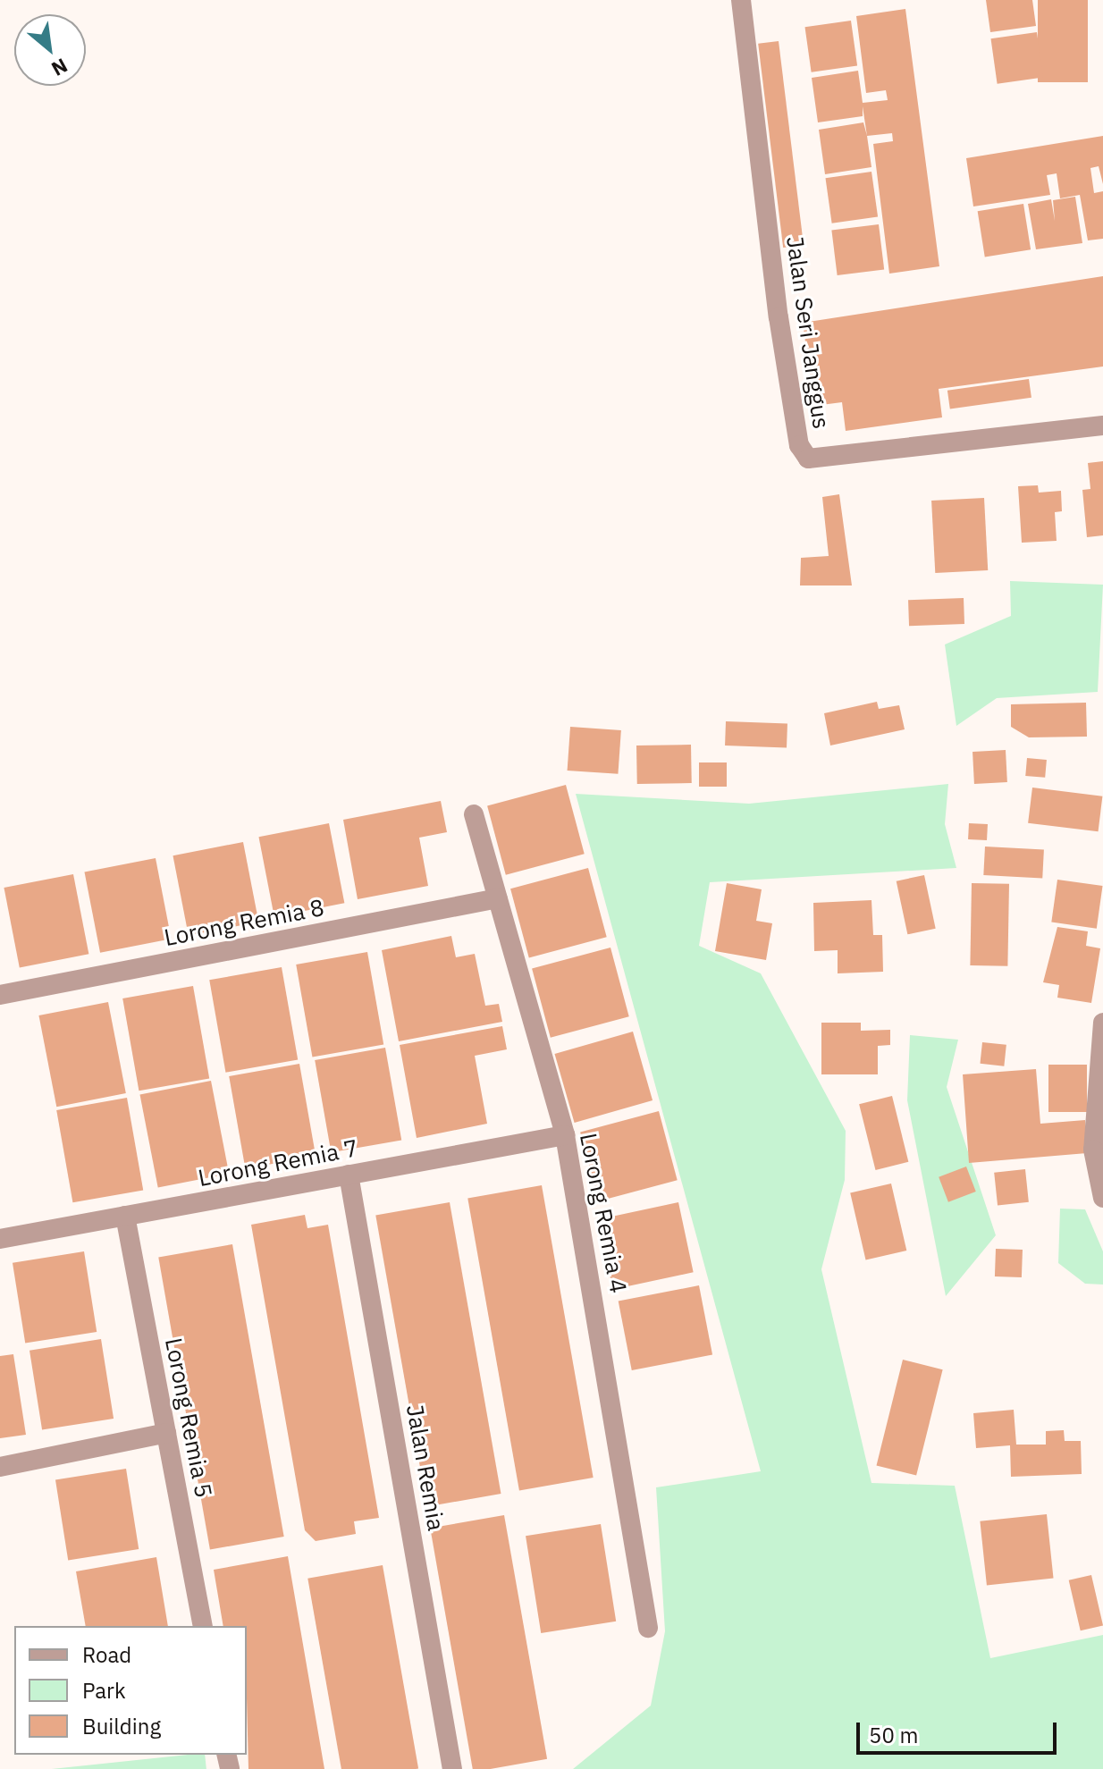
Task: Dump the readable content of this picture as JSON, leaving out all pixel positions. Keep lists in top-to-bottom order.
{
  "streets": {
    "street": [
      "Jalan Seri Janggus",
      "Lorong Remia 8",
      "Lorong Remia 7",
      "Lorong Remia 4",
      "Lorong Remia 5",
      "Jalan Remia"
    ]
  },
  "crossings": [
    ["Lorong Remia 8", "Lorong Remia 4"],
    ["Lorong Remia 7", "Lorong Remia 4"],
    ["Lorong Remia 7", "Lorong Remia 5"],
    ["Lorong Remia 7", "Jalan Remia"]
  ],
  "legend": ["Road", "Park", "Building"],
  "scale_bar": "50 m",
  "north": "bottom right"
}
